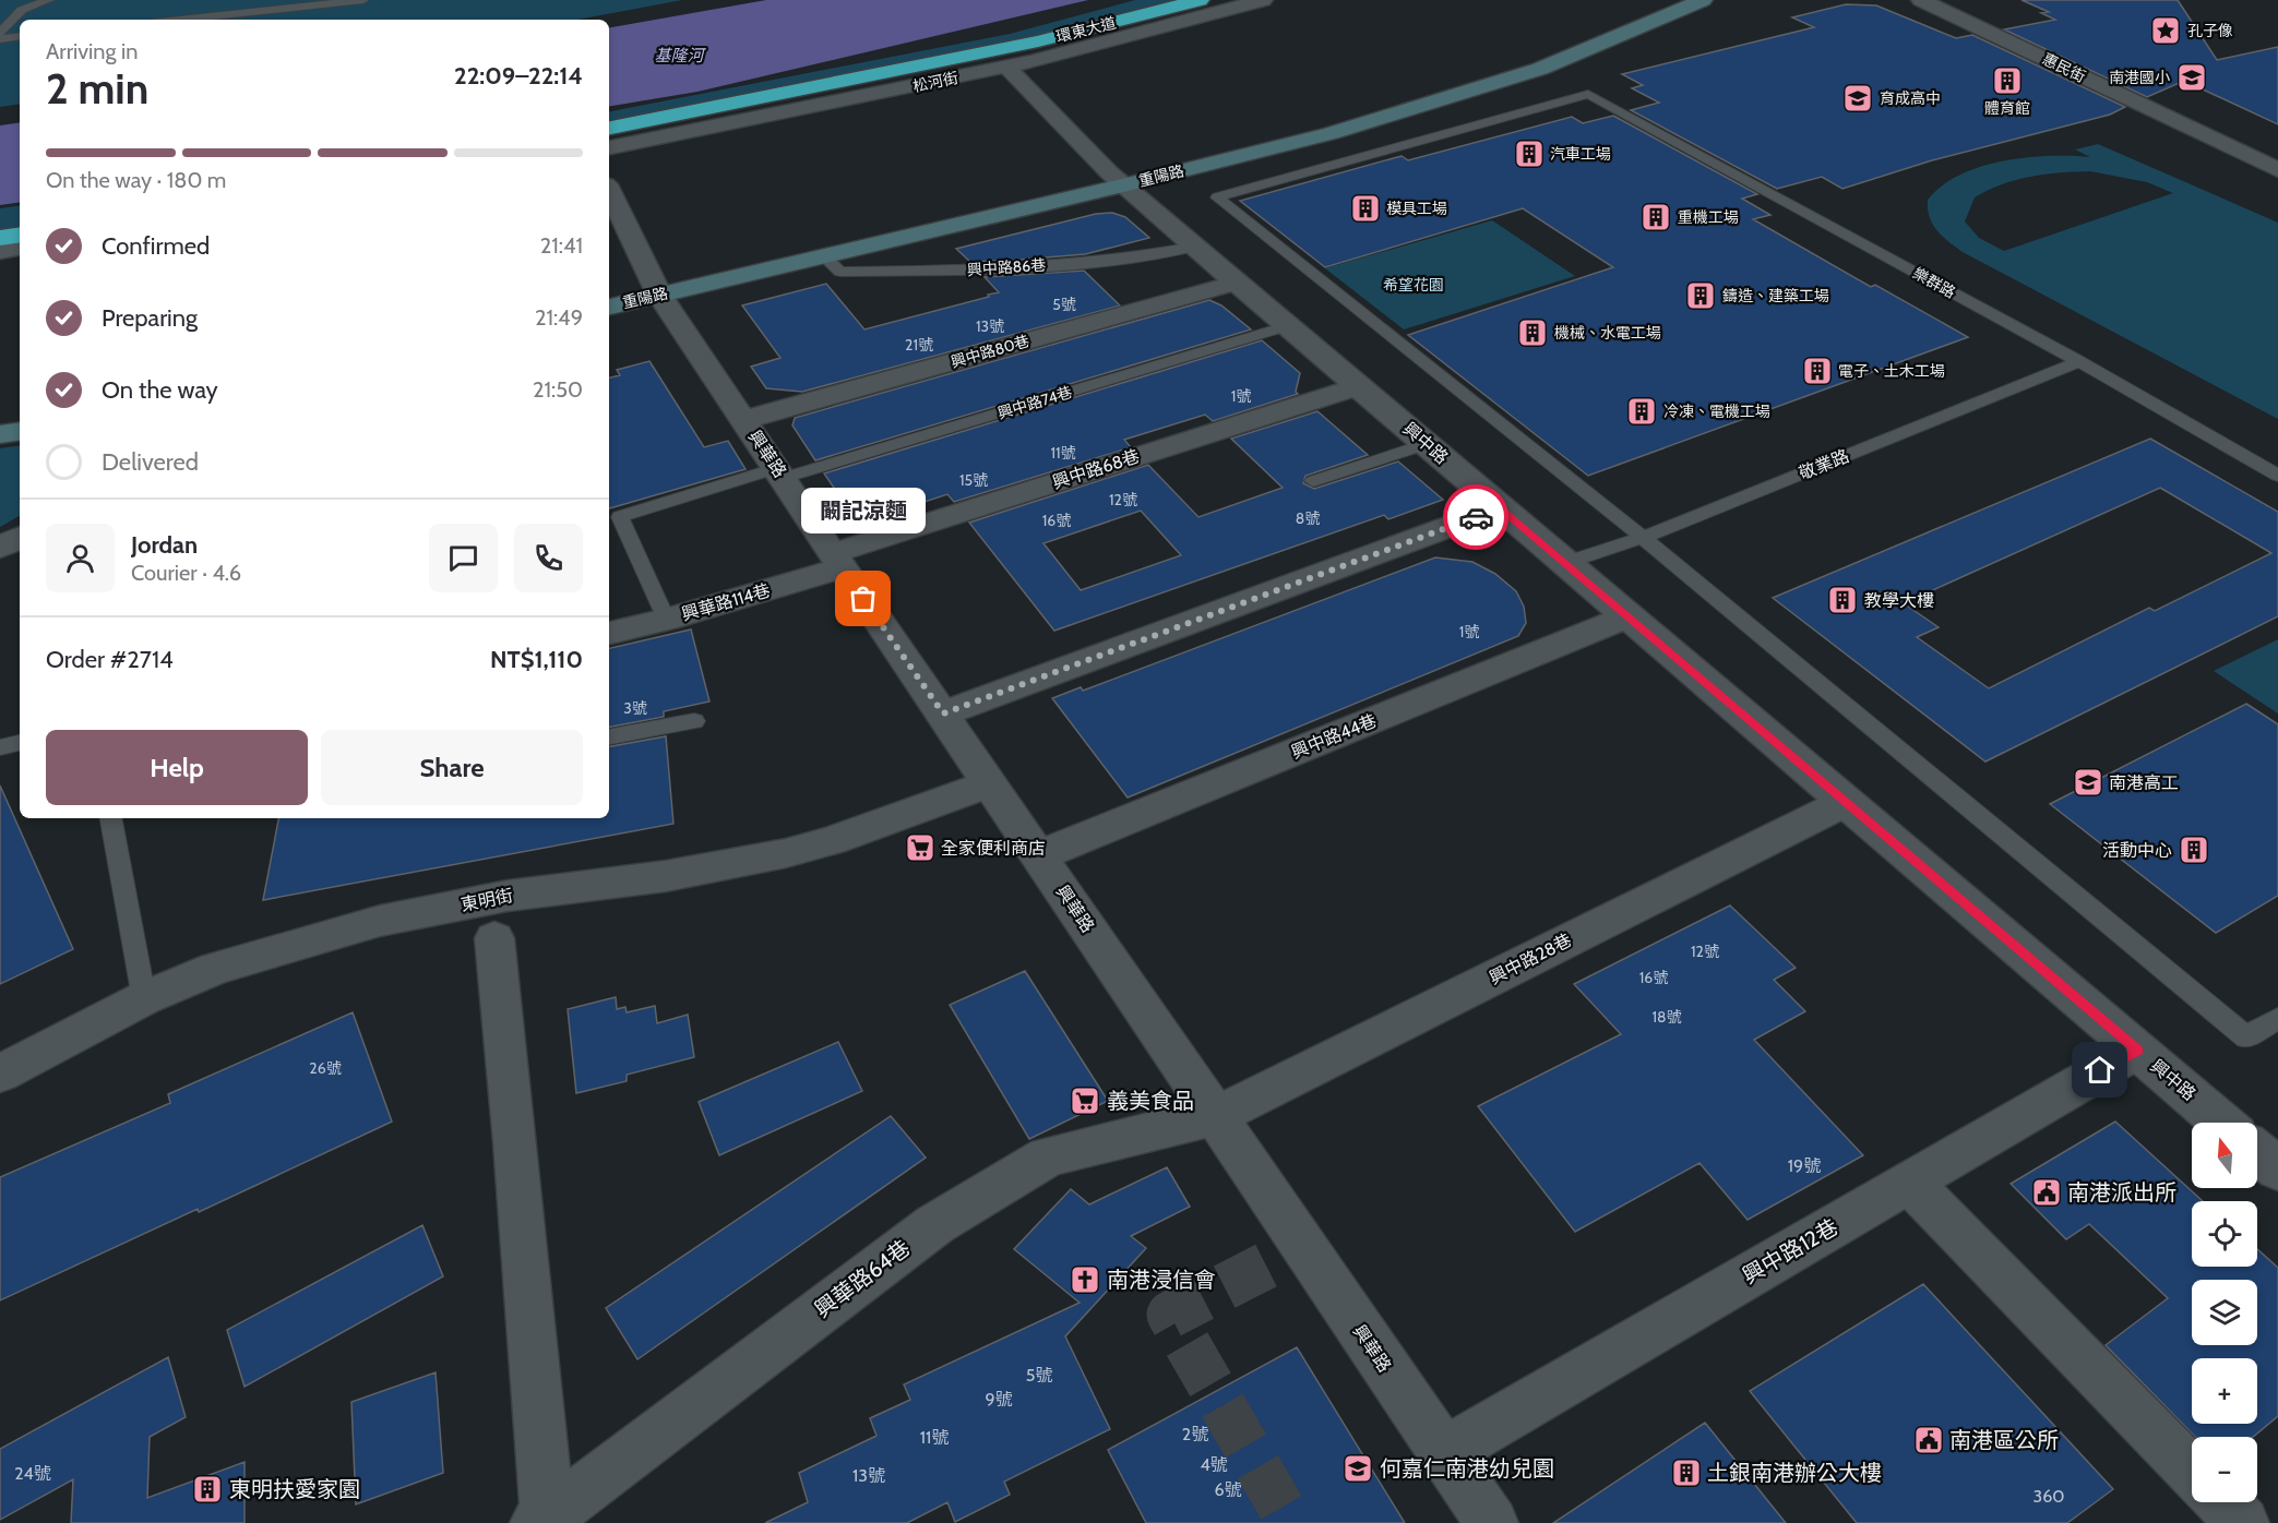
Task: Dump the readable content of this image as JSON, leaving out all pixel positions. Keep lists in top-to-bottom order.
{
  "streets": {
    "highway": ["環東大道"],
    "street": [
      "惠民街",
      "松河街",
      "重陽路",
      "興中路80巷",
      "興中路",
      "興華路",
      "興中路68巷",
      "興華路114巷",
      "興中路44巷",
      "東明街",
      "興中路28巷",
      "興中路12巷",
      "興華路64巷"
    ],
    "lane": [
      "興中路86巷",
      "樂群路",
      "興中路74巷",
      "敬業路"
    ]
  },
  "crossings": [
    ["松河街", "興中路"],
    ["重陽路", "興中路86巷"],
    ["重陽路", "興中路"],
    ["重陽路", "興華路"],
    ["興中路86巷", "興中路"],
    ["樂群路", "敬業路"],
    ["興中路80巷", "興中路"],
    ["興中路80巷", "興華路"],
    ["興中路74巷", "興中路"],
    ["興中路74巷", "興華路"],
    ["興中路", "敬業路"],
    ["興中路", "興中路68巷"],
    ["興中路", "興中路44巷"],
    ["興中路", "興中路28巷"],
    ["興中路", "興中路12巷"],
    ["興華路", "興中路68巷"],
    ["興華路", "興華路114巷"],
    ["興華路", "興中路44巷"],
    ["興華路", "東明街"],
    ["興華路", "興中路28巷"],
    ["興華路", "興中路12巷"],
    ["興華路", "興華路64巷"],
    ["興中路68巷", "興華路114巷"],
    ["興中路28巷", "興華路64巷"]
  ],
  "water": ["基隆河"],
  "parks": ["希望花園"],
  "places": {
    "place": ["孔子像"],
    "school or university": [
      "南港國小",
      "育成高中",
      "南港高工",
      "何嘉仁南港幼兒園"
    ],
    "building": [
      "體育館",
      "汽車工場",
      "模具工場",
      "重機工場",
      "鑄造、建築工場",
      "機械、水電工場",
      "電子、土木工場",
      "冷凍、電機工場",
      "教學大樓",
      "活動中心",
      "土銀南港辦公大樓",
      "東明扶愛家園"
    ],
    "other": ["闞記涼麵"],
    "supermarket": ["全家便利商店", "義美食品"],
    "public building": ["南港派出所", "南港區公所"],
    "church": ["南港浸信會"]
  },
  "house_numbers": [
    "5號",
    "13號",
    "21號",
    "1號",
    "11號",
    "15號",
    "12號",
    "8號",
    "16號",
    "1號",
    "3號",
    "12號",
    "16號",
    "18號",
    "26號",
    "19號",
    "5號",
    "9號",
    "2號",
    "11號",
    "4號",
    "24號",
    "13號",
    "6號",
    "360"
  ],
  "north": "top",
  "page": {
    "heading": ["2 min", "Arriving in", "22:09–22:14"],
    "panel": [
      "Jordan",
      "Courier · 4.6",
      "Order #2714",
      "NT$1,110"
    ],
    "bar": "On the way · 180 m",
    "list": [
      ["Confirmed", "21:41"],
      ["Preparing", "21:49"],
      ["On the way", "21:50"],
      "Delivered"
    ],
    "bubble": "闞記涼麵",
    "buttons": ["Help", "Share"],
    "map_buttons": ["+", "−"]
  }
}
